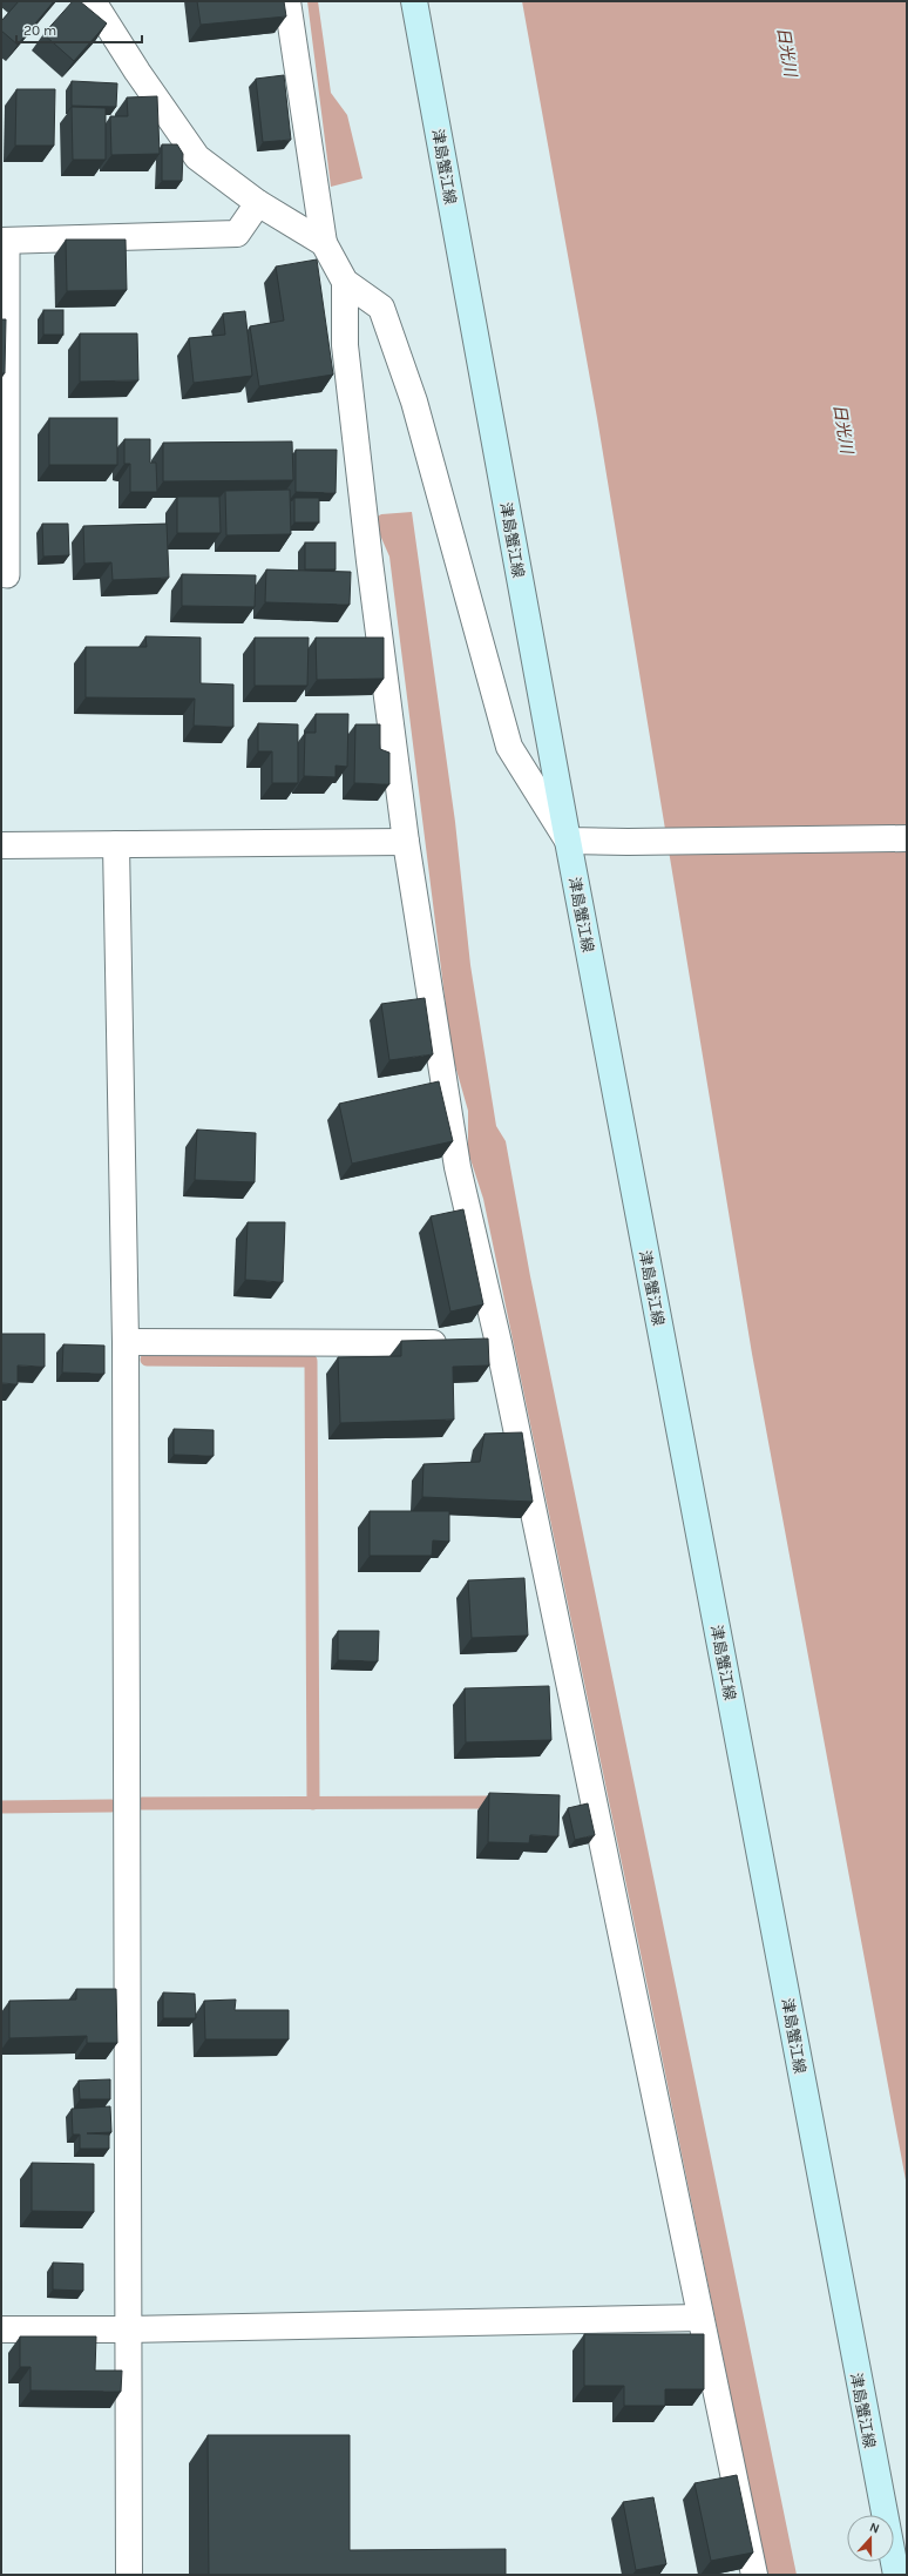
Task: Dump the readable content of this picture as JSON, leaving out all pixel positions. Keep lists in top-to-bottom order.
{
  "streets": {
    "main road": ["津島蟹江線"]
  },
  "water": ["日光川"],
  "scale_bar": "20 m",
  "north": "top"
}
